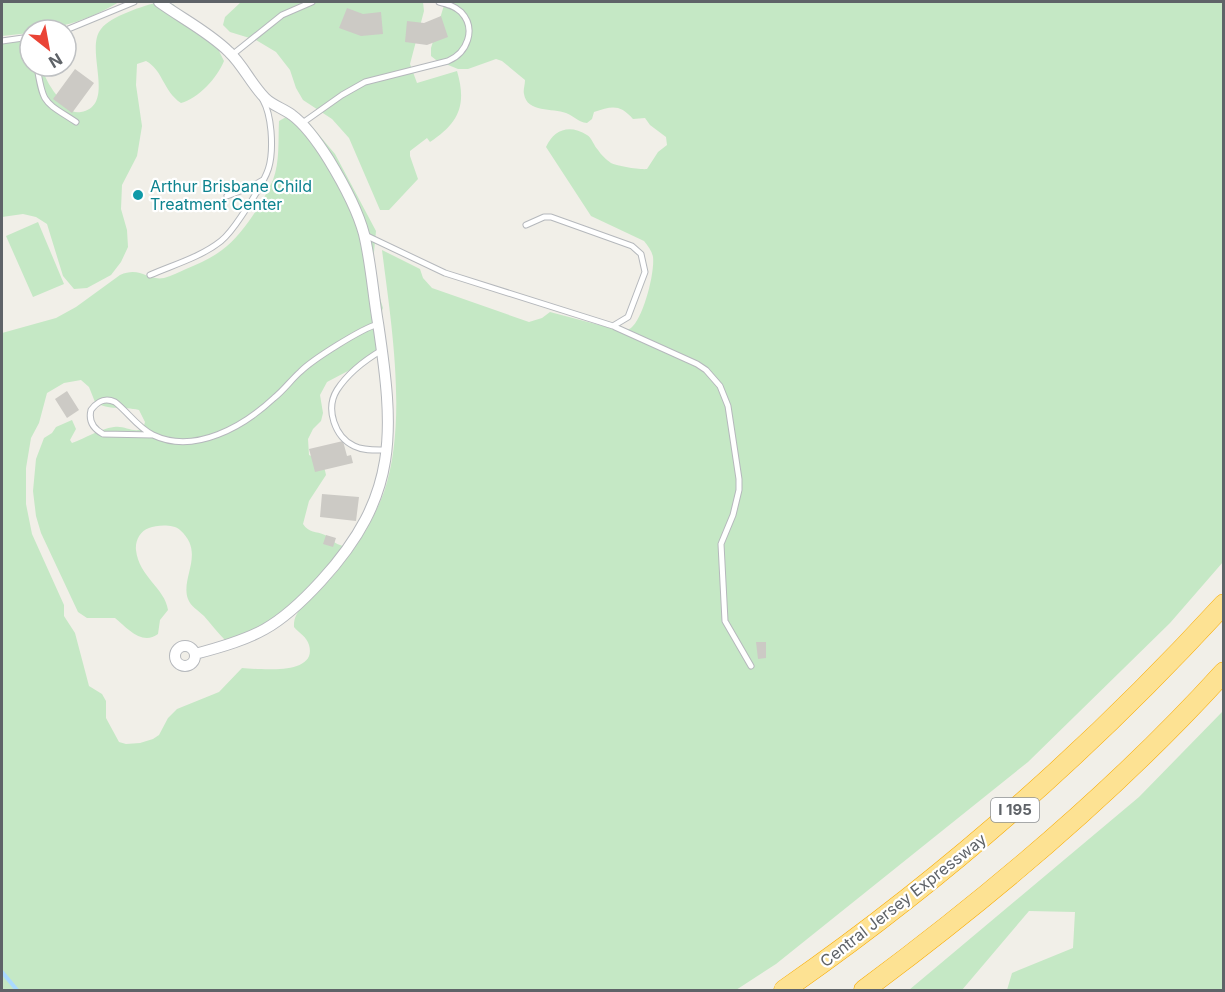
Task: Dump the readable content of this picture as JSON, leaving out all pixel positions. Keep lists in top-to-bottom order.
{
  "streets": {
    "highway": ["I 195", "Central Jersey Expressway"]
  },
  "places": ["Arthur Brisbane Child Treatment Center"],
  "north": "bottom right"
}
